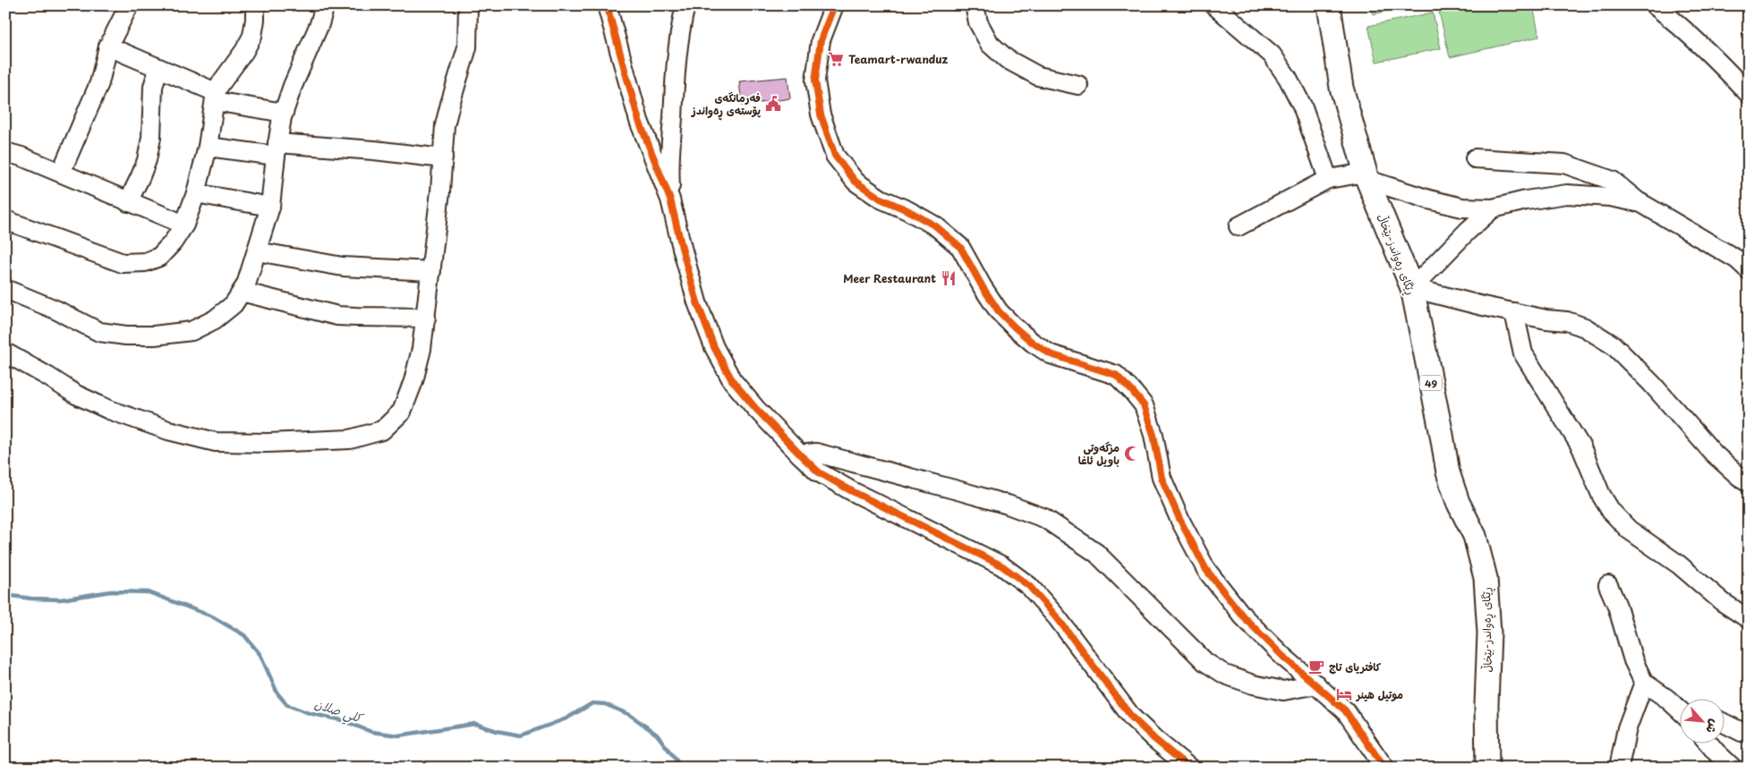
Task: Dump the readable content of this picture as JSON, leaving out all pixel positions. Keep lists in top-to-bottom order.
{
  "streets": {
    "main road": ["ڕێگای ڕەواندز-بێخاڵ", "49"]
  },
  "water": ["كلي صلان"],
  "places": {
    "supermarket": ["Teamart-rwanduz"],
    "public building": ["فەرمانگەی پۆستەی ڕەواندز"],
    "restaurant": ["Meer Restaurant"],
    "mosque": ["مزگەوتی باویل ئاغا"],
    "cafe": ["کافتریای تاج"],
    "hotel": ["موتيل هينر"]
  },
  "north": "bottom right"
}
